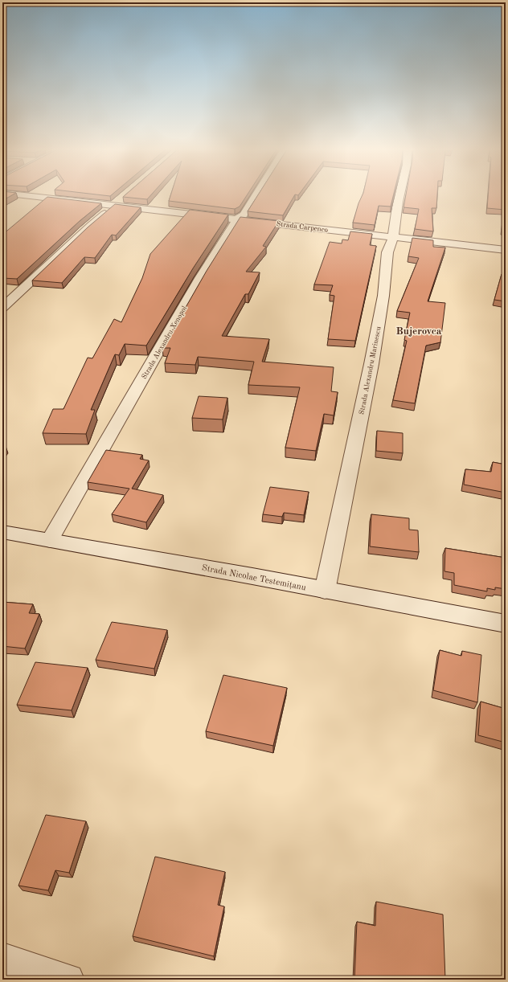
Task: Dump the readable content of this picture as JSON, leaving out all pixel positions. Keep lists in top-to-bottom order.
{
  "streets": {
    "street": [
      "Strada Carpenco",
      "Strada Alexandru Xenopol",
      "Strada Alexandru Marinescu",
      "Strada Nicolae Testemițanu"
    ]
  },
  "crossings": [
    ["Strada Carpenco", "Strada Alexandru Xenopol"],
    ["Strada Carpenco", "Strada Alexandru Marinescu"],
    ["Strada Alexandru Xenopol", "Strada Nicolae Testemițanu"],
    ["Strada Alexandru Marinescu", "Strada Nicolae Testemițanu"]
  ],
  "districts": ["Bujerovca"]
}
